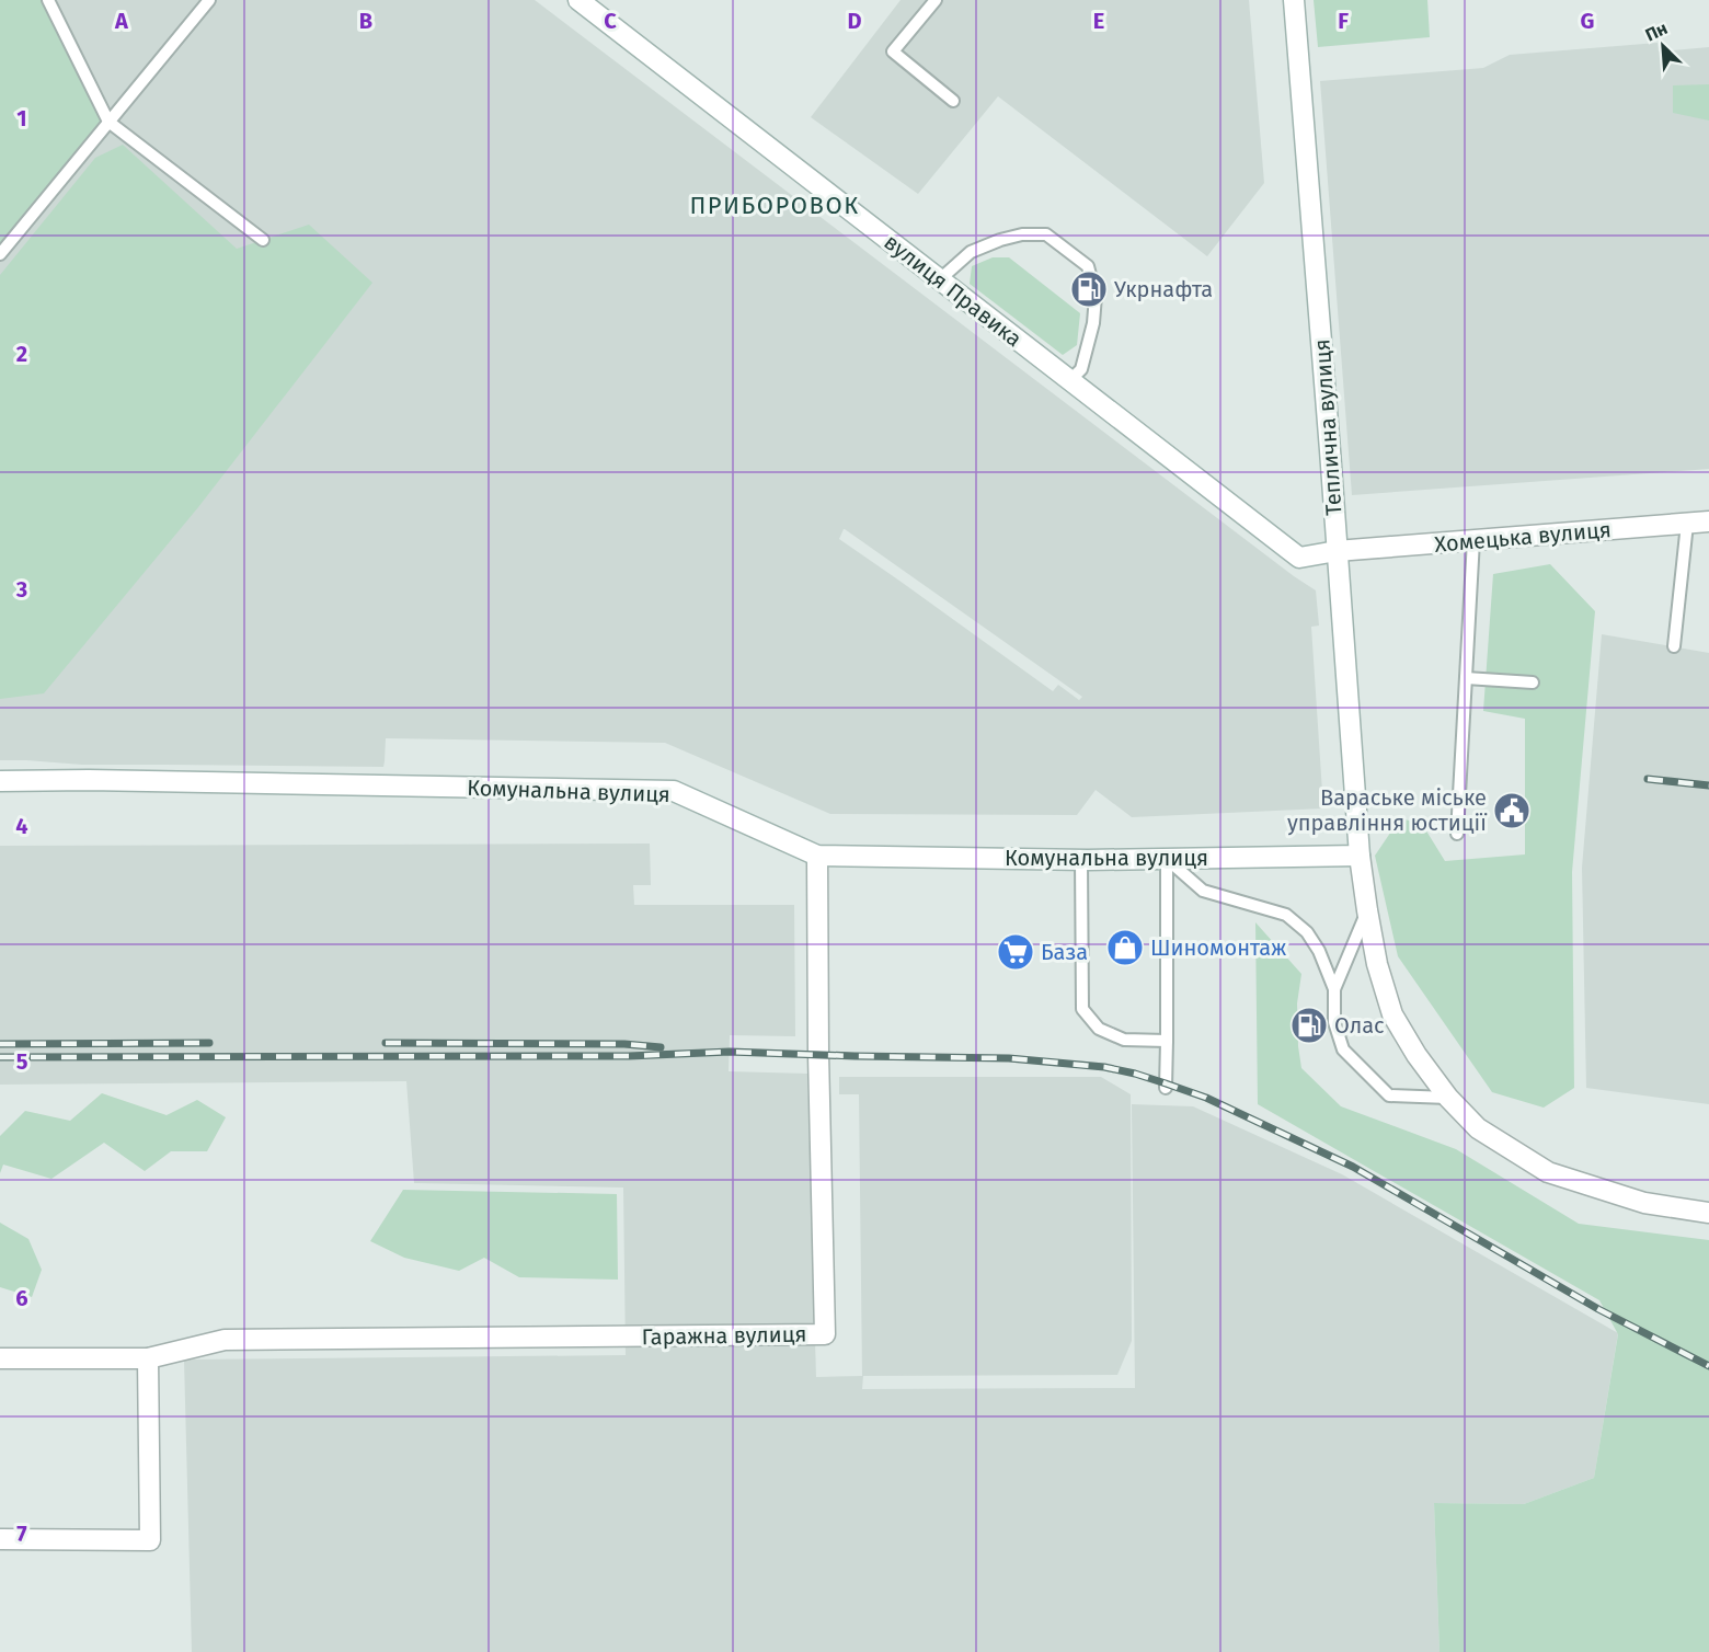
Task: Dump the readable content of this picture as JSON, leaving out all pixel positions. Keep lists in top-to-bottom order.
{
  "streets": {
    "street": [
      "вулиця Правика",
      "Теплична вулиця",
      "Хомецька вулиця",
      "Комунальна вулиця",
      "Гаражна вулиця"
    ]
  },
  "crossings": [
    ["вулиця Правика", "Теплична вулиця"],
    ["вулиця Правика", "Хомецька вулиця"],
    ["Теплична вулиця", "Хомецька вулиця"],
    ["Теплична вулиця", "Комунальна вулиця"],
    ["Комунальна вулиця", "Гаражна вулиця"]
  ],
  "districts": ["ПРИБОРОВОК"],
  "places": {
    "fuel station": ["Укрнафта", "Олас"],
    "public building": ["Вараське міське управління юстиції"],
    "shop": ["Шиномонтаж"],
    "supermarket": ["База"]
  },
  "north": "top left",
  "grid": {
    "columns": [
      "A",
      "B",
      "C",
      "D",
      "E",
      "F",
      "G"
    ],
    "rows": [
      "1",
      "2",
      "3",
      "4",
      "5",
      "6",
      "7"
    ]
  }
}
